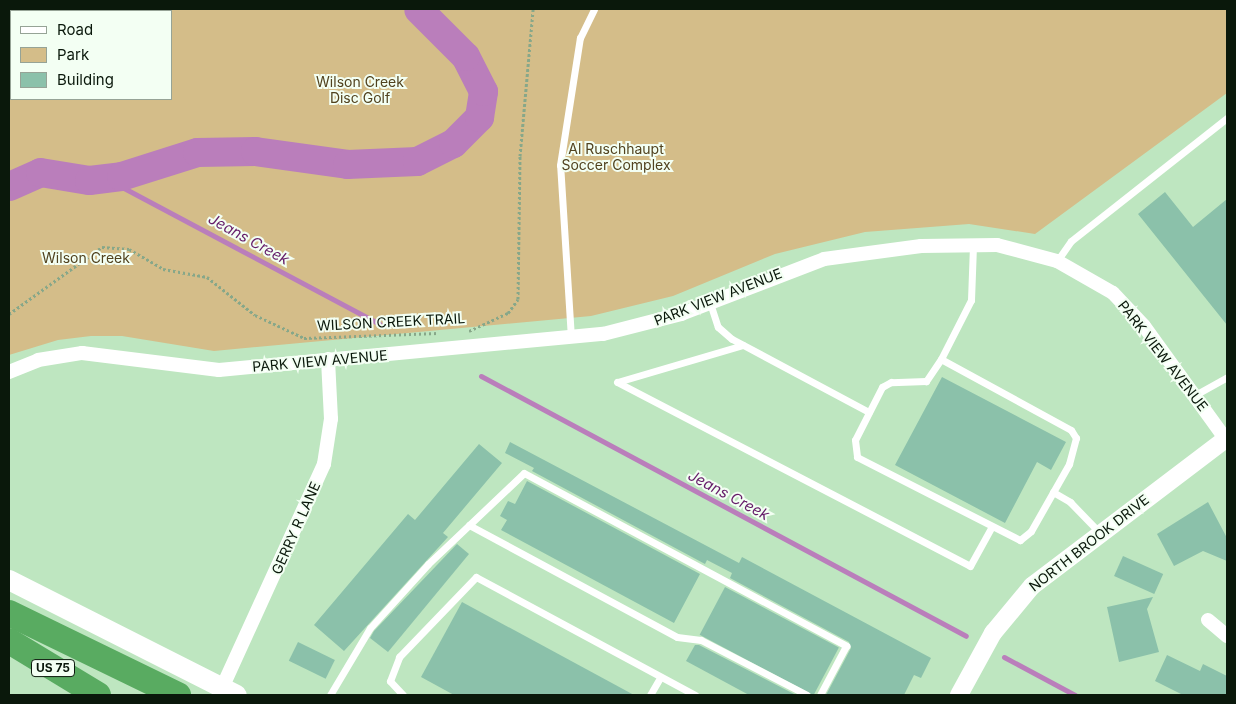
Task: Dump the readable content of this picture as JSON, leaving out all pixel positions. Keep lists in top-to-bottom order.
{
  "streets": {
    "highway": ["US 75"],
    "street": ["PARK VIEW AVENUE", "GERRY R LANE", "NORTH BROOK DRIVE"],
    "path": ["WILSON CREEK TRAIL"]
  },
  "crossings": [
    ["PARK VIEW AVENUE", "GERRY R LANE"],
    ["PARK VIEW AVENUE", "NORTH BROOK DRIVE"]
  ],
  "water": ["Jeans Creek"],
  "parks": ["Wilson Creek Disc Golf", "Al Ruschhaupt Soccer Complex", "Wilson Creek"],
  "legend": ["Road", "Park", "Building"]
}
